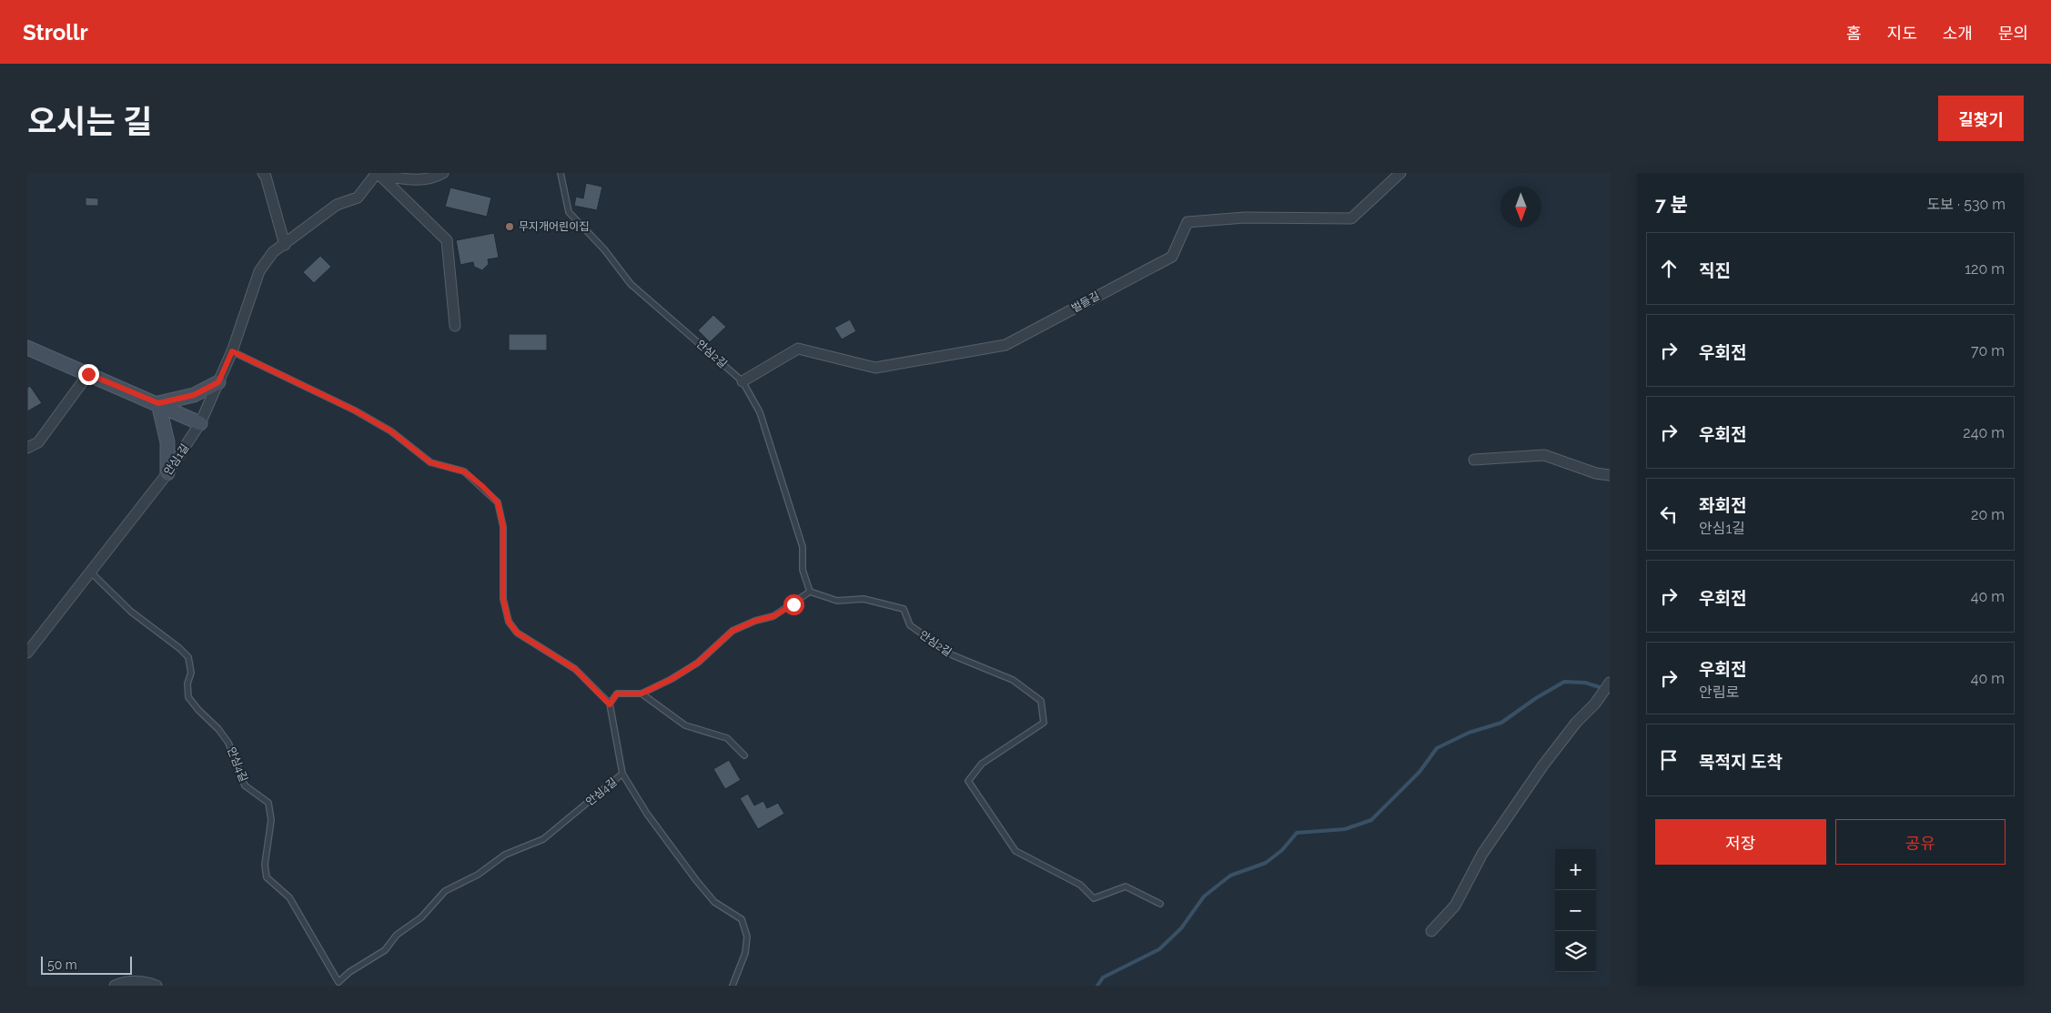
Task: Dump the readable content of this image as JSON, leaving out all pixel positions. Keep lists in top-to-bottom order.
{
  "streets": {
    "street": ["벌들길", "안심1길"],
    "lane": ["안심2길", "안심4길"]
  },
  "crossings": [
    ["벌들길", "안심2길"],
    ["안심1길", "안심4길"]
  ],
  "places": ["무지개어린이집"],
  "scale_bar": "50 m",
  "north": "bottom",
  "page": {
    "header": "Strollr",
    "nav": [
      "홈",
      "지도",
      "소개",
      "문의"
    ],
    "title": "오시는 길",
    "buttons": [
      "길찾기",
      ["저장", "공유"]
    ],
    "heading": ["7 분", "도보 · 530 m"],
    "list": [
      ["직진", "120 m"],
      ["우회전", "70 m"],
      ["우회전", "240 m"],
      ["좌회전", "안심1길", "20 m"],
      ["우회전", "40 m"],
      ["우회전", "안림로", "40 m"],
      "목적지 도착"
    ],
    "map_buttons": ["+", "−"],
    "scale": "50 m"
  }
}
